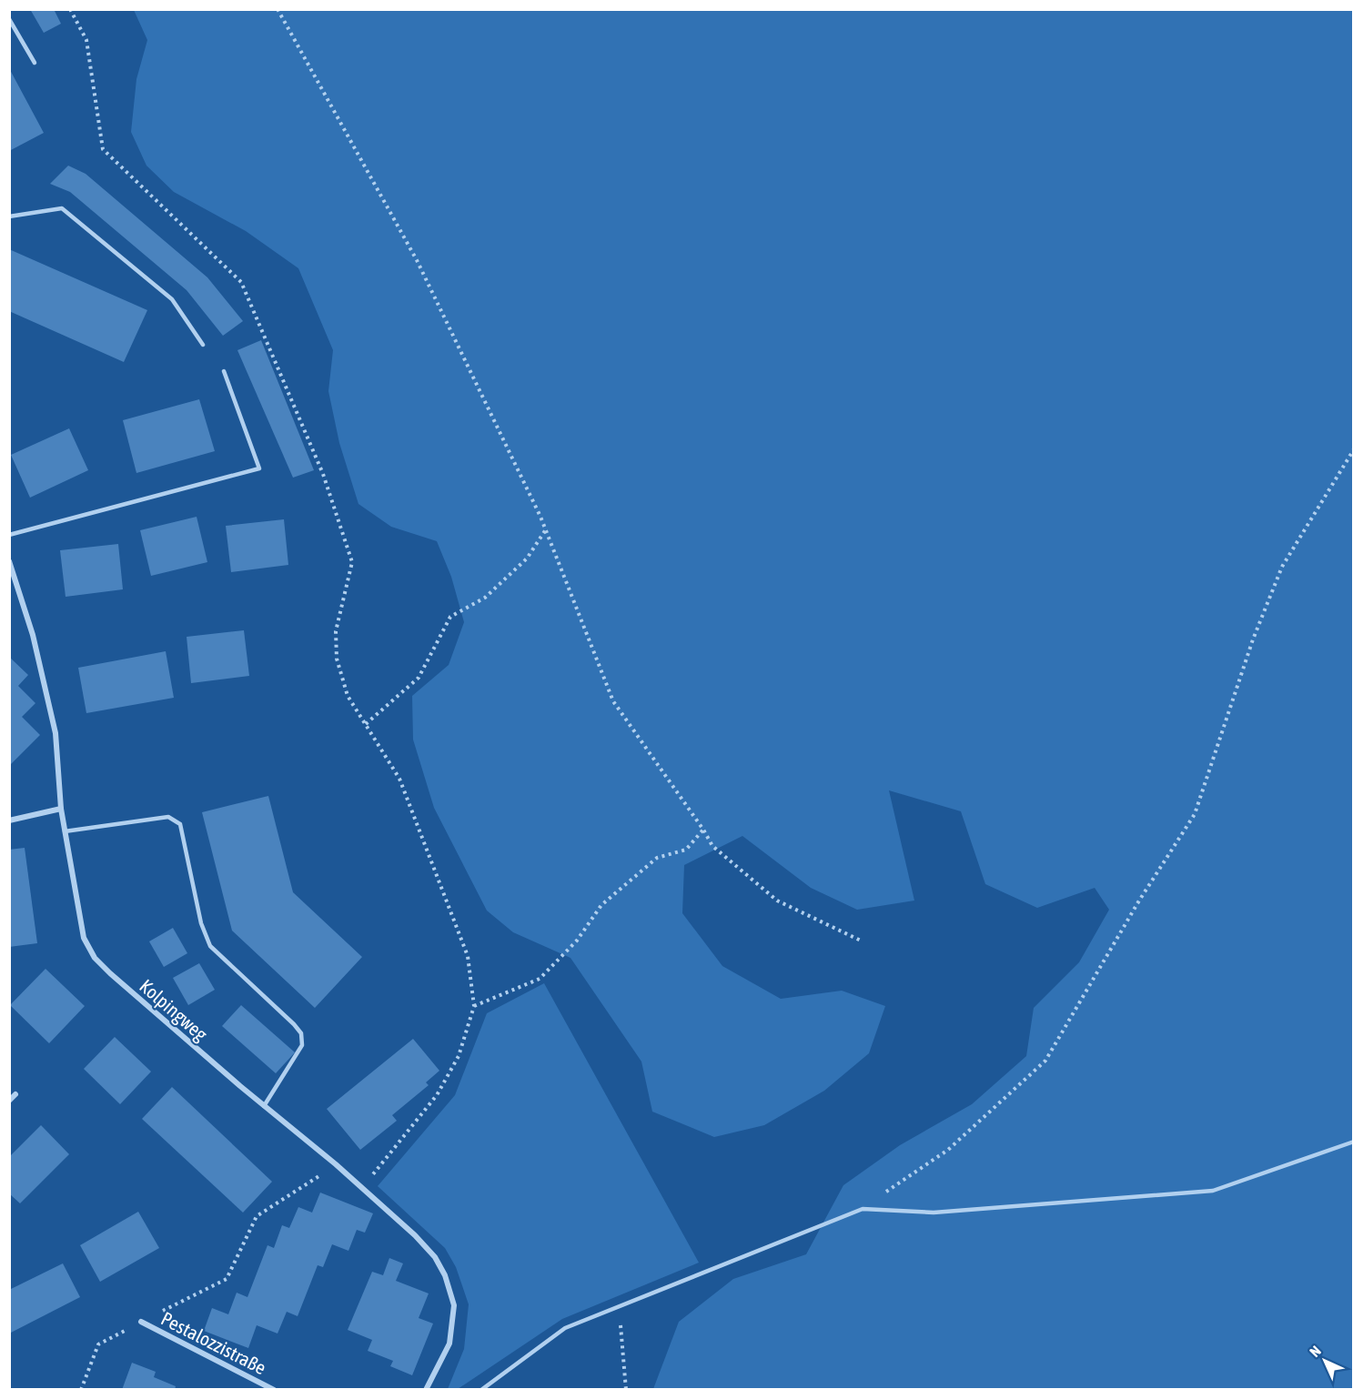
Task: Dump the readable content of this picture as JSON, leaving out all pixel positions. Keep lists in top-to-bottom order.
{
  "streets": {
    "street": ["Kolpingweg", "Pestalozzistraße"]
  },
  "north": "top left"
}
